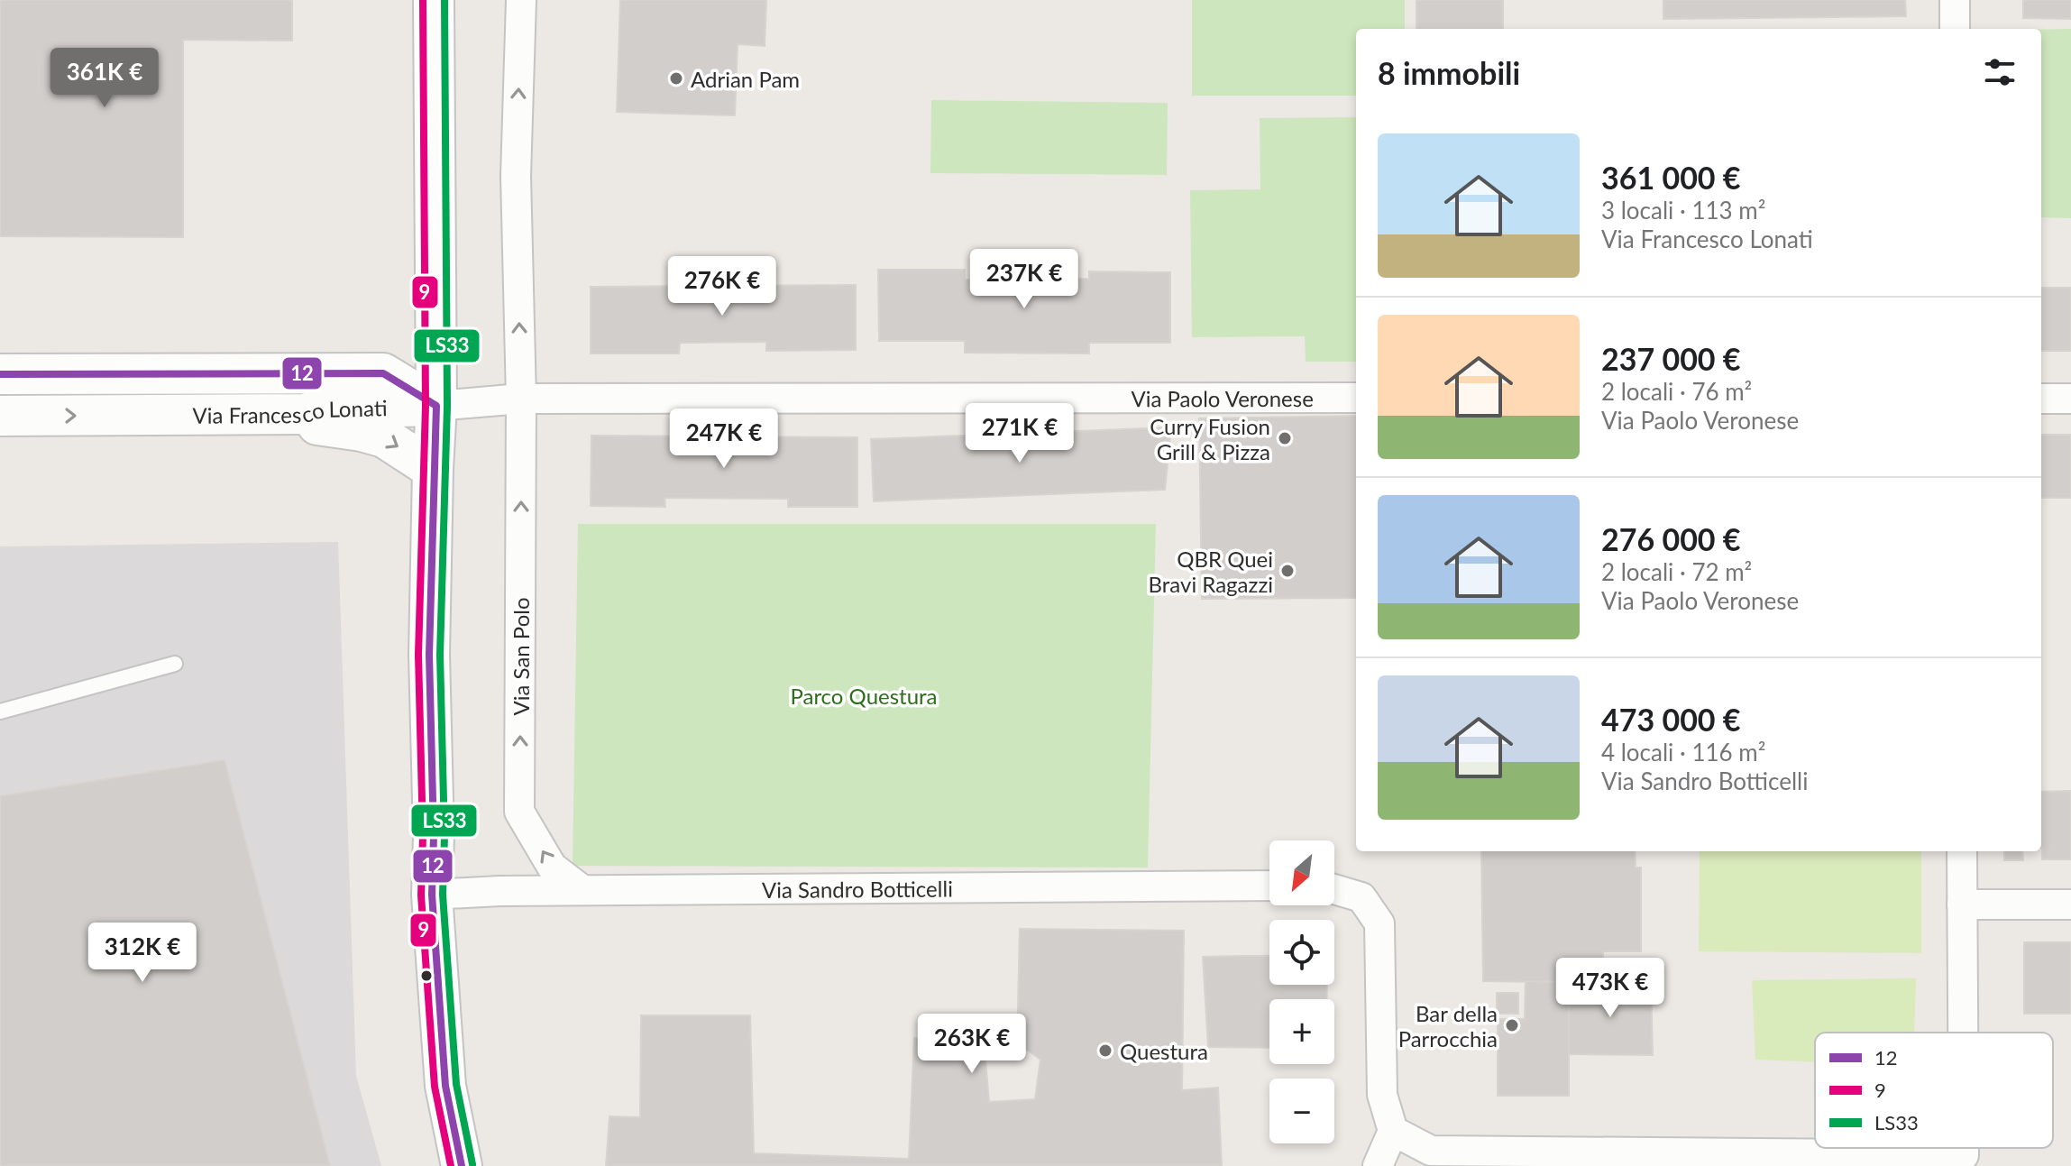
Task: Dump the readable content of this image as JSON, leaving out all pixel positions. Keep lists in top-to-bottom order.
{
  "streets": {
    "main road": ["Via Francesco Lonati"],
    "street": ["Via Paolo Veronese", "Via San Polo", "Via Sandro Botticelli"]
  },
  "crossings": [
    ["Via Paolo Veronese", "Via San Polo"],
    ["Via San Polo", "Via Sandro Botticelli"]
  ],
  "one_way": ["Via San Polo"],
  "parks": ["Parco Questura"],
  "places": [
    "Adrian Pam",
    "Curry Fusion Grill & Pizza",
    "QBR Quei Bravi Ragazzi",
    "Bar della Parrocchia",
    "Questura"
  ],
  "lines": ["transit line 9", "transit line LS33", "transit line 12"],
  "legend": ["12", "9", "LS33"],
  "north": "bottom left",
  "page": {
    "heading": "8 immobili",
    "price": [
      "361K €",
      "237K €",
      "276K €",
      "271K €",
      "247K €",
      "312K €",
      "473K €",
      "263K €"
    ],
    "list": [
      {
        "name": "361 000 €",
        "note": "3 locali · 113 m² · Via Francesco Lonati"
      },
      {
        "name": "237 000 €",
        "note": "2 locali · 76 m² · Via Paolo Veronese"
      },
      {
        "name": "276 000 €",
        "note": "2 locali · 72 m² · Via Paolo Veronese"
      },
      {
        "name": "473 000 €",
        "note": "4 locali · 116 m² · Via Sandro Botticelli"
      }
    ],
    "map_buttons": ["+", "−"]
  }
}
